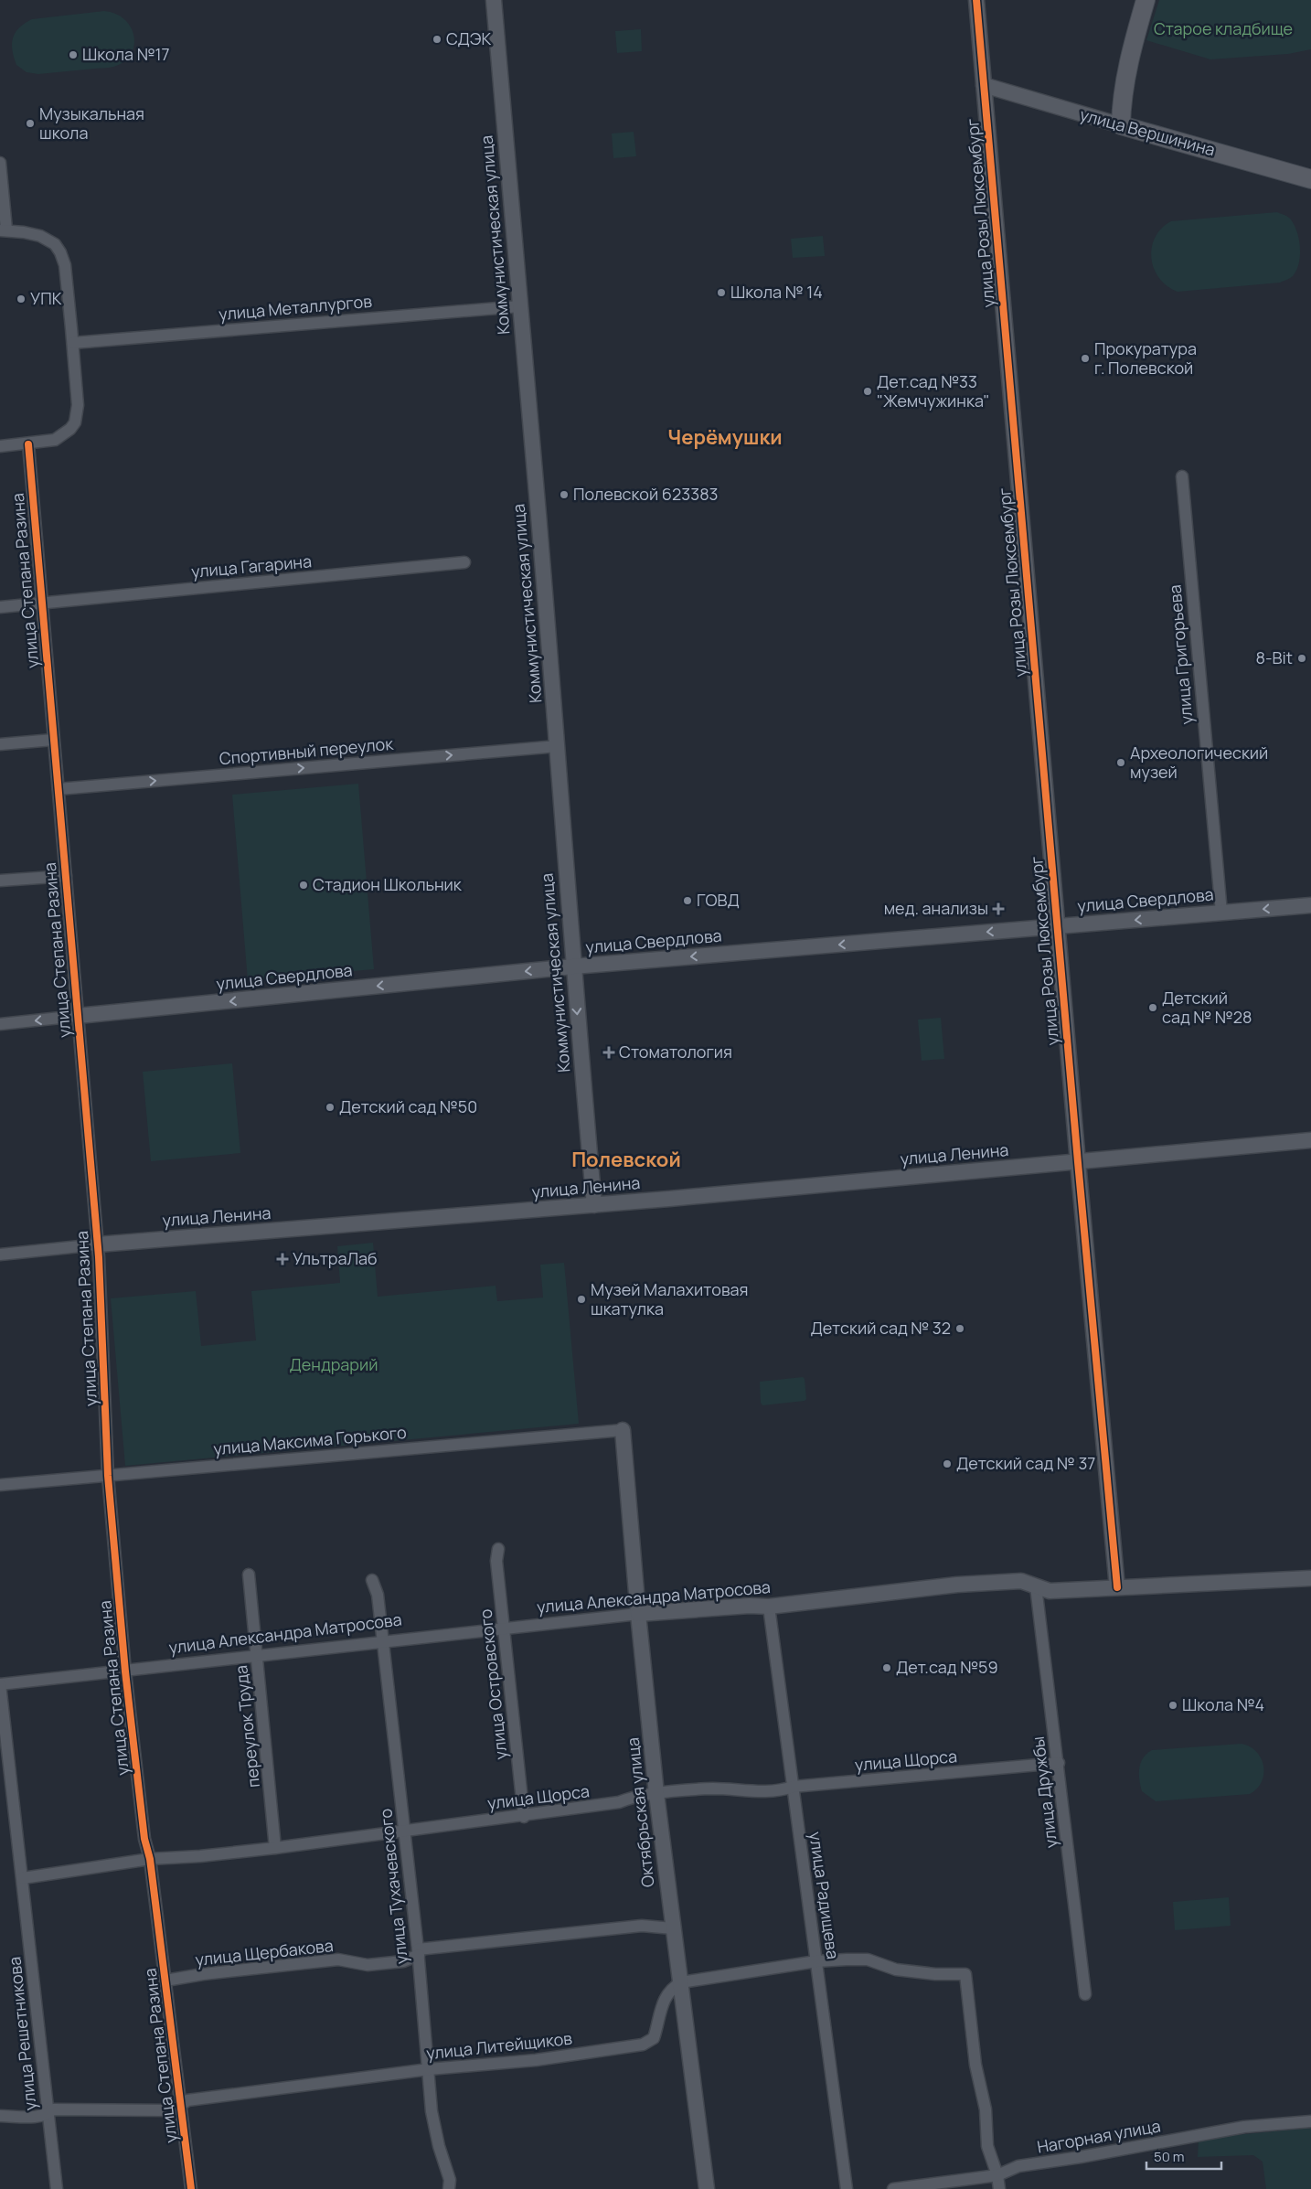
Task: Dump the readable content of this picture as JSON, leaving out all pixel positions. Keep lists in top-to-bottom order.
{
  "streets": {
    "main road": ["улица Вершинина"],
    "street": [
      "улица Розы Люксембург",
      "Коммунистическая улица",
      "улица Металлургов",
      "улица Гагарина",
      "улица Степана Разина",
      "улица Григорьева",
      "Спортивный переулок",
      "улица Свердлова",
      "улица Ленина",
      "улица Максима Горького",
      "улица Александра Матросова",
      "улица Островского",
      "переулок Труда",
      "улица Щорса",
      "улица Дружбы",
      "Октябрьская улица",
      "улица Тухачевского",
      "улица Радищева",
      "улица Щербакова",
      "улица Решетникова",
      "улица Литейщиков",
      "Нагорная улица"
    ]
  },
  "crossings": [
    ["улица Вершинина", "улица Розы Люксембург"],
    ["улица Розы Люксембург", "улица Свердлова"],
    ["улица Розы Люксембург", "улица Ленина"],
    ["улица Розы Люксембург", "улица Александра Матросова"],
    ["Коммунистическая улица", "улица Металлургов"],
    ["Коммунистическая улица", "Спортивный переулок"],
    ["Коммунистическая улица", "улица Свердлова"],
    ["Коммунистическая улица", "улица Ленина"],
    ["улица Гагарина", "улица Степана Разина"],
    ["улица Степана Разина", "Спортивный переулок"],
    ["улица Степана Разина", "улица Свердлова"],
    ["улица Степана Разина", "улица Ленина"],
    ["улица Степана Разина", "улица Максима Горького"],
    ["улица Степана Разина", "улица Александра Матросова"],
    ["улица Степана Разина", "улица Щорса"],
    ["улица Степана Разина", "улица Щербакова"],
    ["улица Степана Разина", "улица Литейщиков"],
    ["улица Григорьева", "улица Свердлова"],
    ["улица Максима Горького", "Октябрьская улица"],
    ["улица Александра Матросова", "улица Островского"],
    ["улица Александра Матросова", "переулок Труда"],
    ["улица Александра Матросова", "улица Дружбы"],
    ["улица Александра Матросова", "Октябрьская улица"],
    ["улица Александра Матросова", "улица Тухачевского"],
    ["улица Александра Матросова", "улица Радищева"],
    ["улица Александра Матросова", "улица Решетникова"],
    ["улица Островского", "улица Щорса"],
    ["переулок Труда", "улица Щорса"],
    ["улица Щорса", "улица Дружбы"],
    ["улица Щорса", "Октябрьская улица"],
    ["улица Щорса", "улица Тухачевского"],
    ["улица Щорса", "улица Радищева"],
    ["улица Щорса", "улица Решетникова"],
    ["Октябрьская улица", "улица Щербакова"],
    ["Октябрьская улица", "улица Литейщиков"],
    ["улица Тухачевского", "улица Щербакова"],
    ["улица Тухачевского", "улица Литейщиков"],
    ["улица Решетникова", "улица Литейщиков"]
  ],
  "one_way": ["Спортивный переулок", "улица Свердлова"],
  "districts": ["Черёмушки", "Полевской"],
  "parks": ["Старое кладбище", "Дендрарий"],
  "places": {
    "other": [
      "СДЭК",
      "Школа №17",
      "Музыкальная школа",
      "Школа № 14",
      "УПК",
      "Прокуратура г. Полевской",
      "Дет.сад №33 \"Жемчужинка\"",
      "Полевской 623383",
      "8-Bit",
      "Археологический музей",
      "Стадион Школьник",
      "ГОВД",
      "Детский сад № №28",
      "Детский сад №50",
      "Музей Малахитовая шкатулка",
      "Детский сад № 32",
      "Детский сад № 37",
      "Дет.сад №59",
      "Школа №4"
    ],
    "health": ["мед. анализы", "Стоматология", "УльтраЛаб"]
  },
  "scale_bar": "50 m"
}
